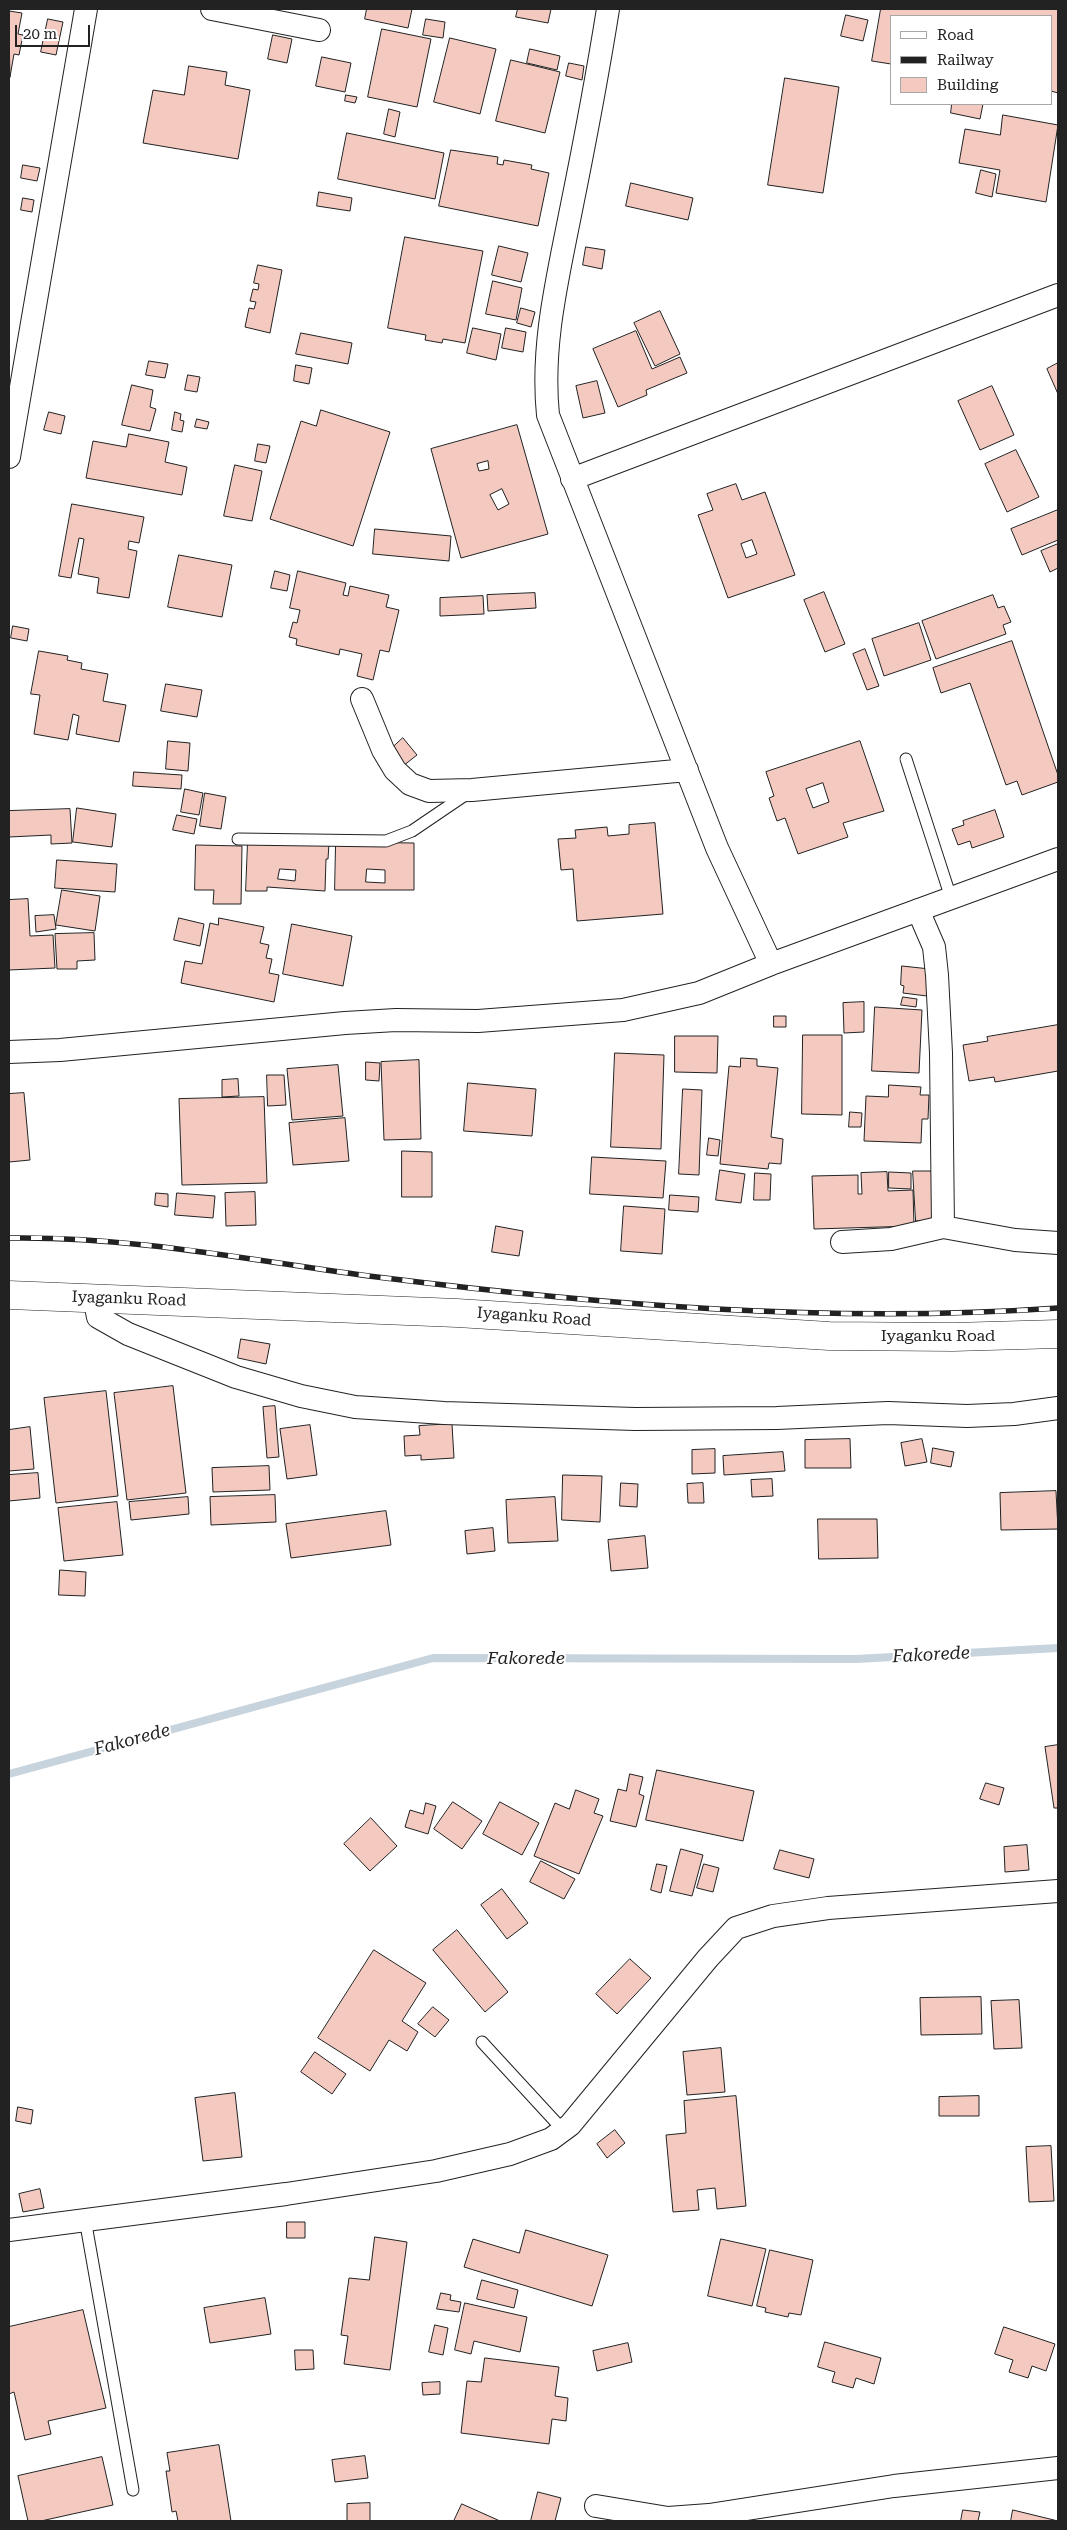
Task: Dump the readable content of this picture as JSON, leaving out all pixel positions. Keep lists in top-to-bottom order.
{
  "streets": {
    "highway": ["Iyaganku Road"]
  },
  "water": ["Fakorede"],
  "legend": ["Road", "Railway", "Building"],
  "scale_bar": "20 m"
}
